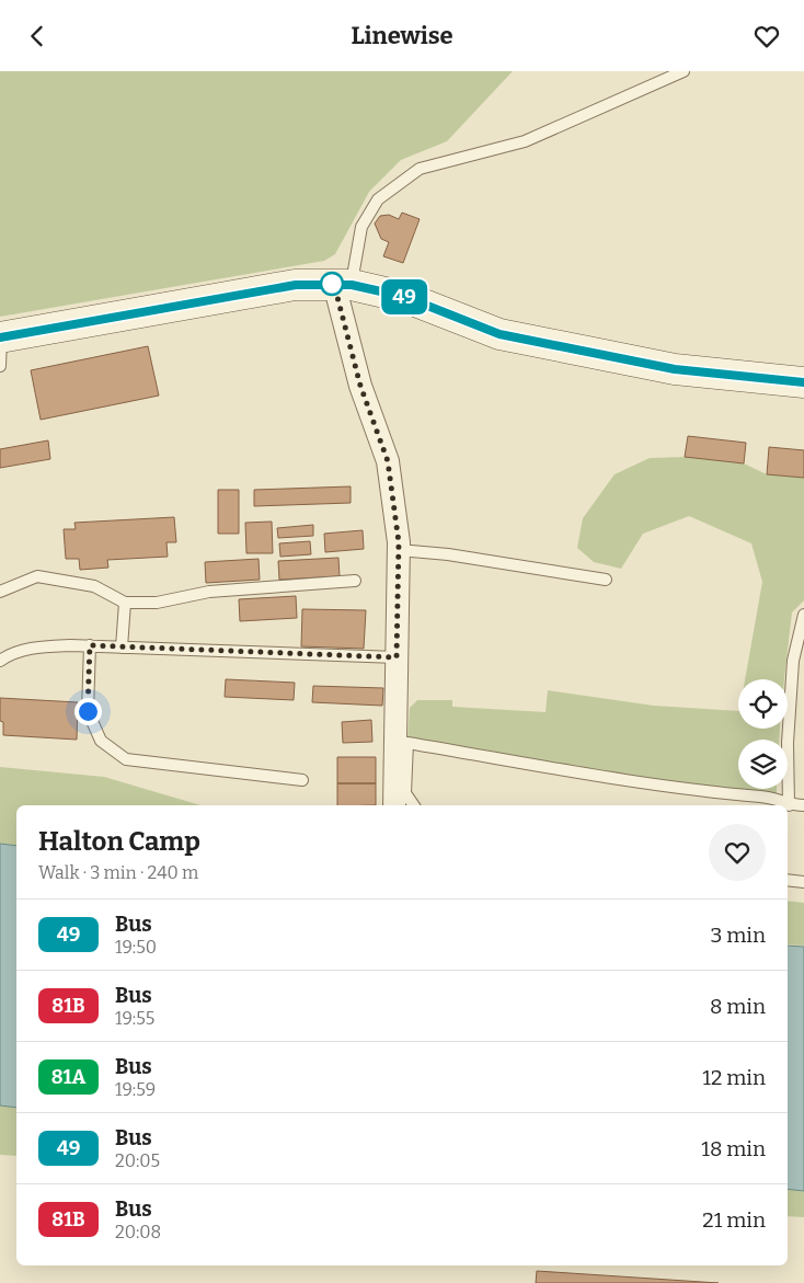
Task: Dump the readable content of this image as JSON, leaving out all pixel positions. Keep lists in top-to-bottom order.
{
  "lines": ["bus line 49"],
  "page": {
    "header": "Linewise",
    "on_map": "49",
    "heading": ["Halton Camp", "Walk · 3 min · 240 m"],
    "list": [
      {
        "mark": "49",
        "name": "Bus",
        "note": "19:50",
        "value": "3 min"
      },
      {
        "mark": "81B",
        "name": "Bus",
        "note": "19:55",
        "value": "8 min"
      },
      {
        "mark": "81A",
        "name": "Bus",
        "note": "19:59",
        "value": "12 min"
      },
      {
        "mark": "49",
        "name": "Bus",
        "note": "20:05",
        "value": "18 min"
      },
      {
        "mark": "81B",
        "name": "Bus",
        "note": "20:08",
        "value": "21 min"
      }
    ]
  }
}
